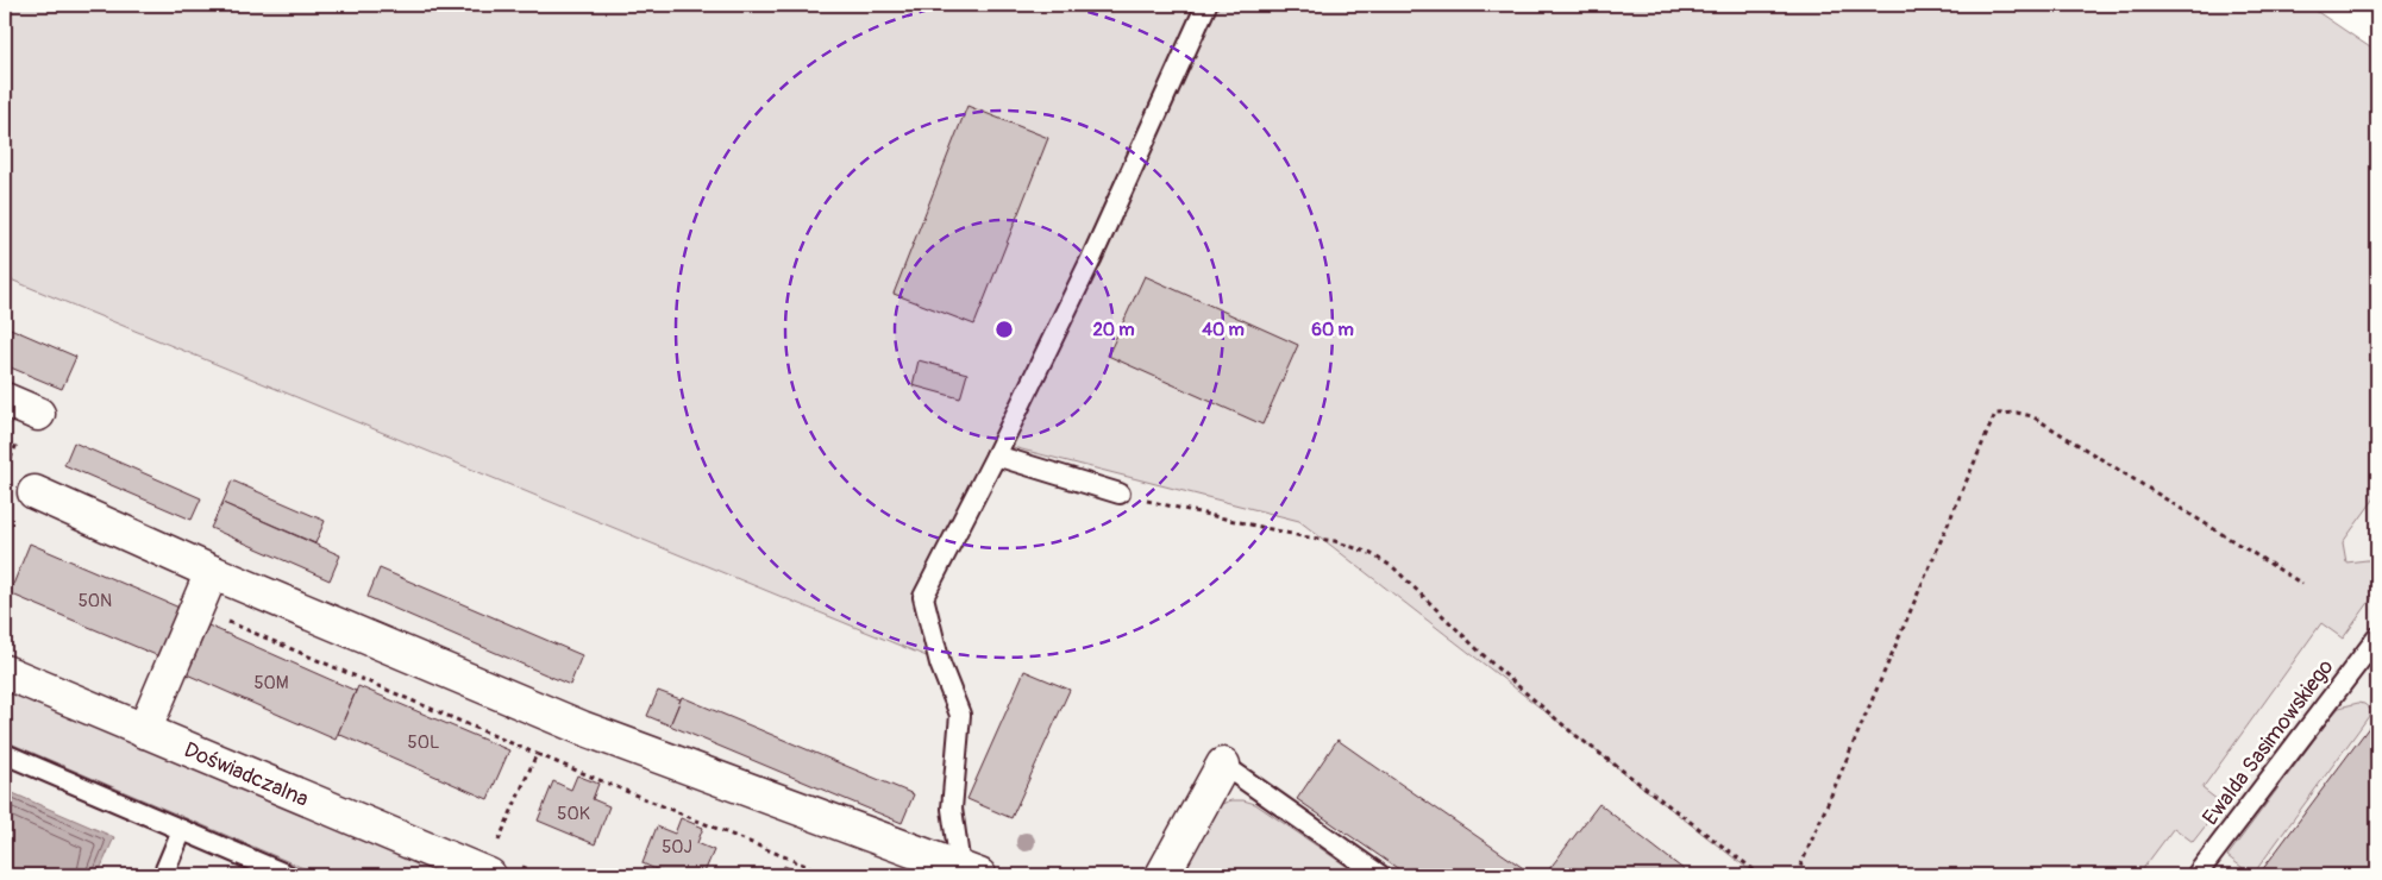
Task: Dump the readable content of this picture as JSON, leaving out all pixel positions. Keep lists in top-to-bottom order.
{
  "streets": {
    "street": ["Doświadczalna"],
    "lane": ["Ewalda Sasimowskiego"]
  },
  "house_numbers": [
    "50N",
    "50M",
    "50L",
    "50K",
    "50J"
  ],
  "rings": ["20 m", "40 m", "60 m"]
}
